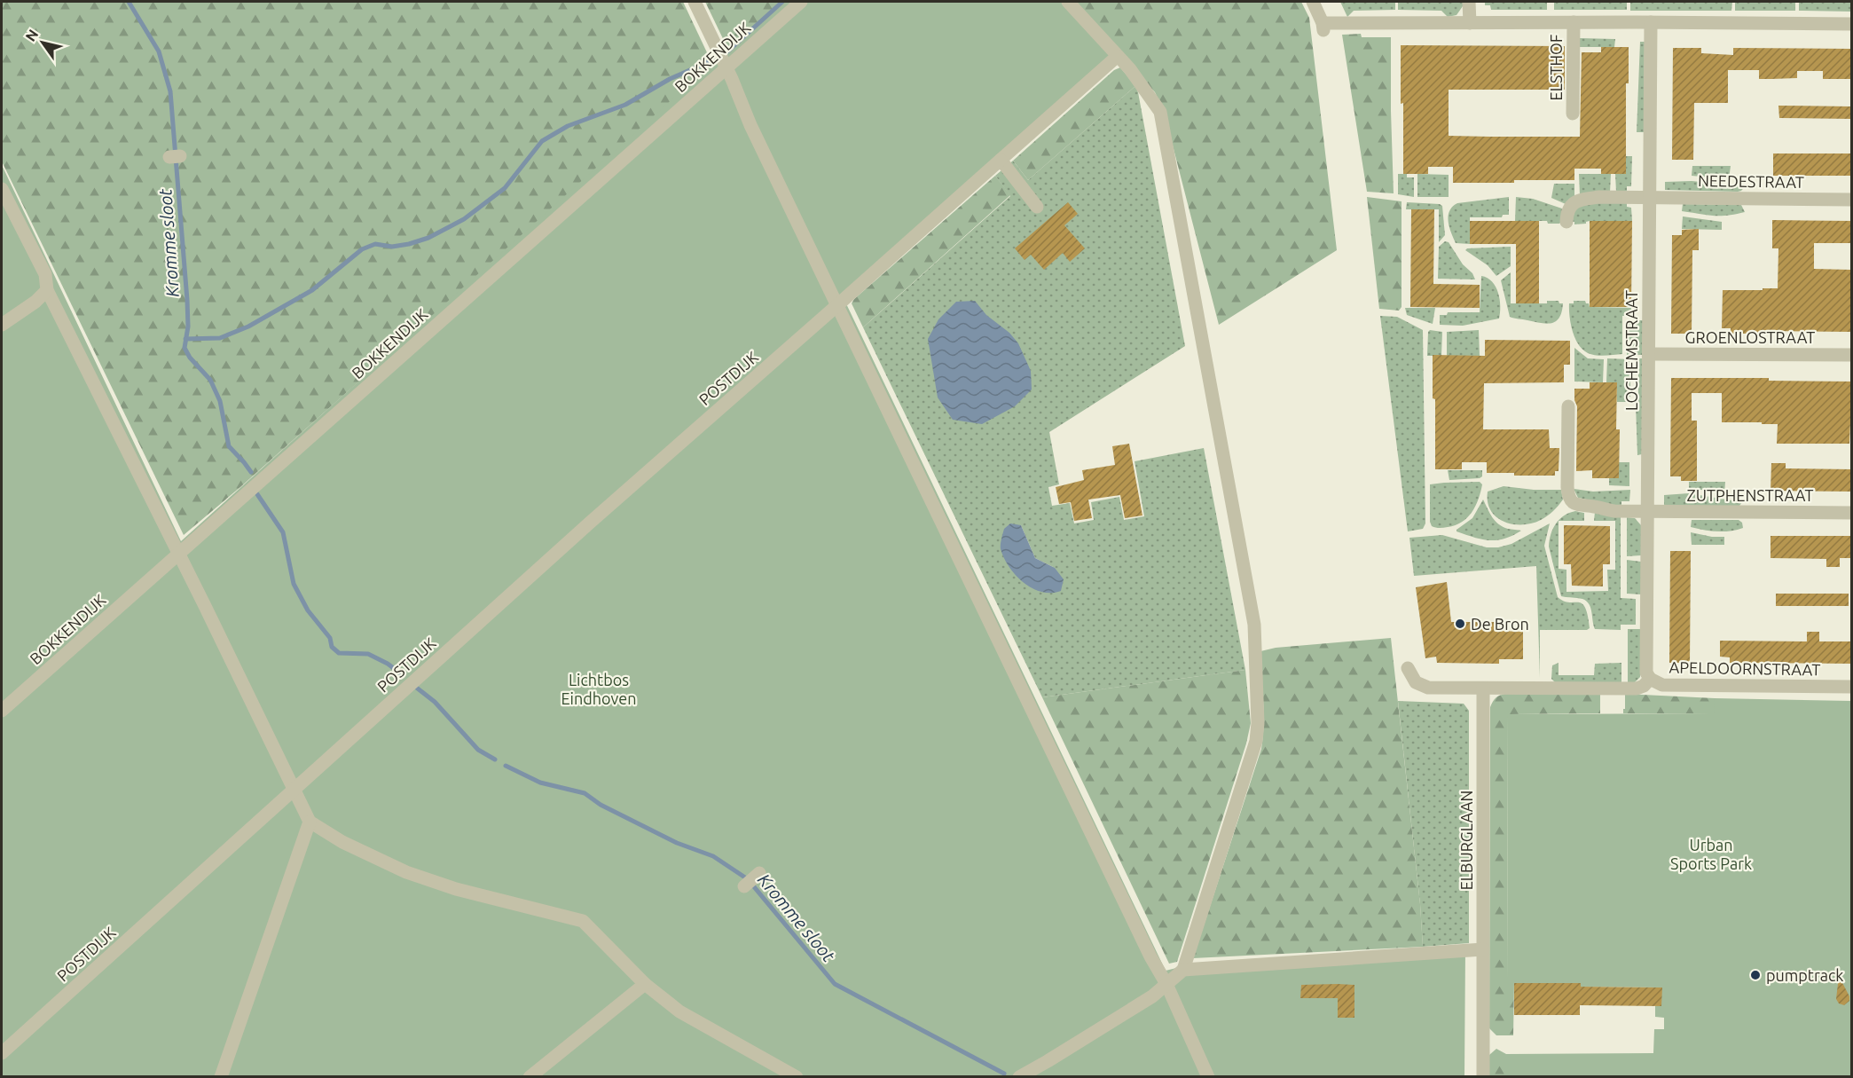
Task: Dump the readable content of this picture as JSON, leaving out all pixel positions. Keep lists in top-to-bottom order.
{
  "streets": {
    "street": [
      "BOKKENDIJK",
      "ELSTHOF",
      "NEEDESTRAAT",
      "GROENLOSTRAAT",
      "LOCHEMSTRAAT",
      "POSTDIJK",
      "ZUTPHENSTRAAT",
      "APELDOORNSTRAAT",
      "ELBURGLAAN"
    ]
  },
  "crossings": [
    ["NEEDESTRAAT", "LOCHEMSTRAAT"],
    ["GROENLOSTRAAT", "LOCHEMSTRAAT"],
    ["LOCHEMSTRAAT", "ZUTPHENSTRAAT"],
    ["LOCHEMSTRAAT", "APELDOORNSTRAAT"],
    ["APELDOORNSTRAAT", "ELBURGLAAN"]
  ],
  "water": ["Kromme sloot"],
  "parks": ["Lichtbos Eindhoven", "Urban Sports Park"],
  "places": ["De Bron", "pumptrack"],
  "north": "top left"
}
